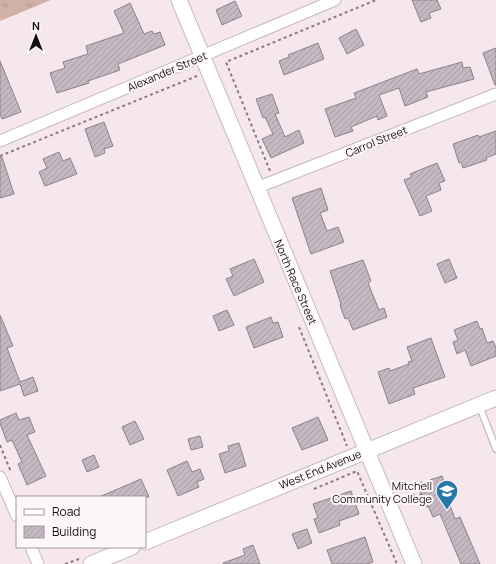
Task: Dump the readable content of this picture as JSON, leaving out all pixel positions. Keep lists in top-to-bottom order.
{
  "streets": {
    "street": [
      "Alexander Street",
      "Carrol Street",
      "North Race Street",
      "West End Avenue"
    ]
  },
  "crossings": [
    ["Alexander Street", "North Race Street"],
    ["Carrol Street", "North Race Street"],
    ["North Race Street", "West End Avenue"]
  ],
  "places": {
    "school or university": ["Mitchell Community College"]
  },
  "legend": ["Road", "Building"],
  "north": "top"
}
